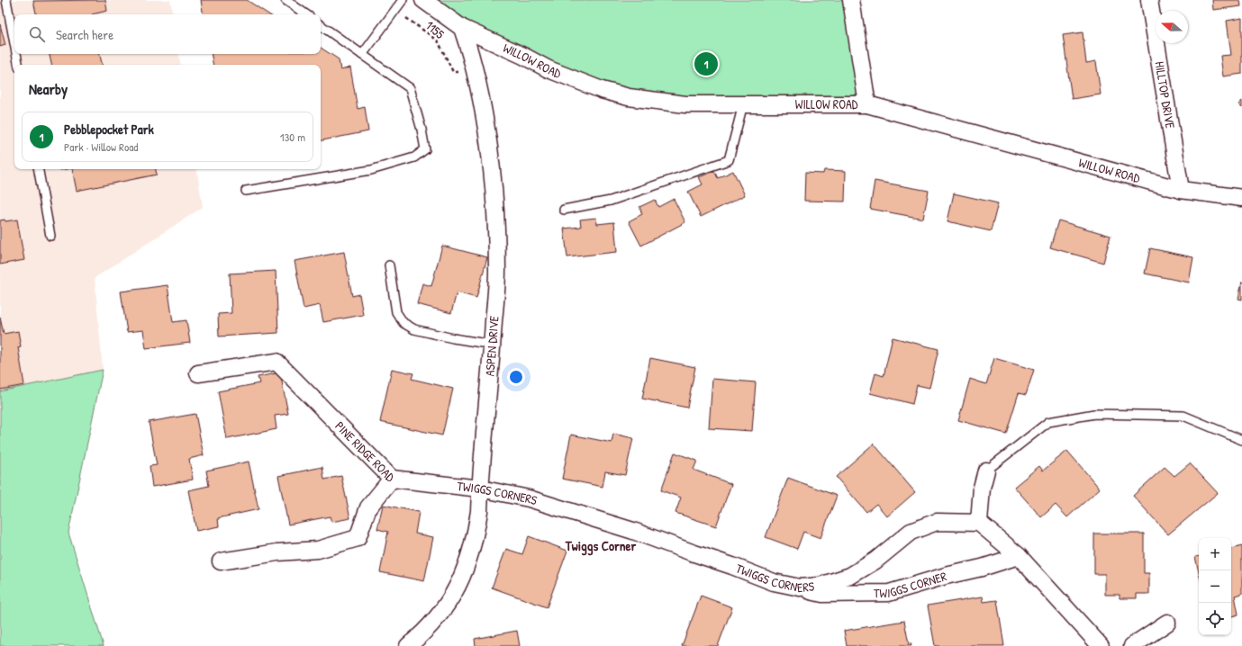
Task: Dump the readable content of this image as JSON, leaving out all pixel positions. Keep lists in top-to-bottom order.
{
  "streets": {
    "street": [
      "WILLOW ROAD",
      "HILLTOP DRIVE",
      "ASPEN DRIVE",
      "PINE RIDGE ROAD",
      "TWIGGS CORNERS",
      "TWIGGS CORNER"
    ],
    "path": ["1155"]
  },
  "crossings": [
    ["1155", "ASPEN DRIVE"],
    ["WILLOW ROAD", "HILLTOP DRIVE"],
    ["WILLOW ROAD", "ASPEN DRIVE"],
    ["ASPEN DRIVE", "TWIGGS CORNERS"],
    ["PINE RIDGE ROAD", "TWIGGS CORNERS"],
    ["TWIGGS CORNERS", "TWIGGS CORNER"]
  ],
  "districts": ["Twiggs Corner"],
  "north": "left",
  "page": {
    "search": "Search here",
    "pins": "1",
    "heading": "Nearby",
    "list": [
      {
        "mark": "1",
        "name": "Pebblepocket Park",
        "note": "Park · Willow Road",
        "value": "130 m"
      }
    ],
    "map_buttons": ["+", "−"]
  }
}
